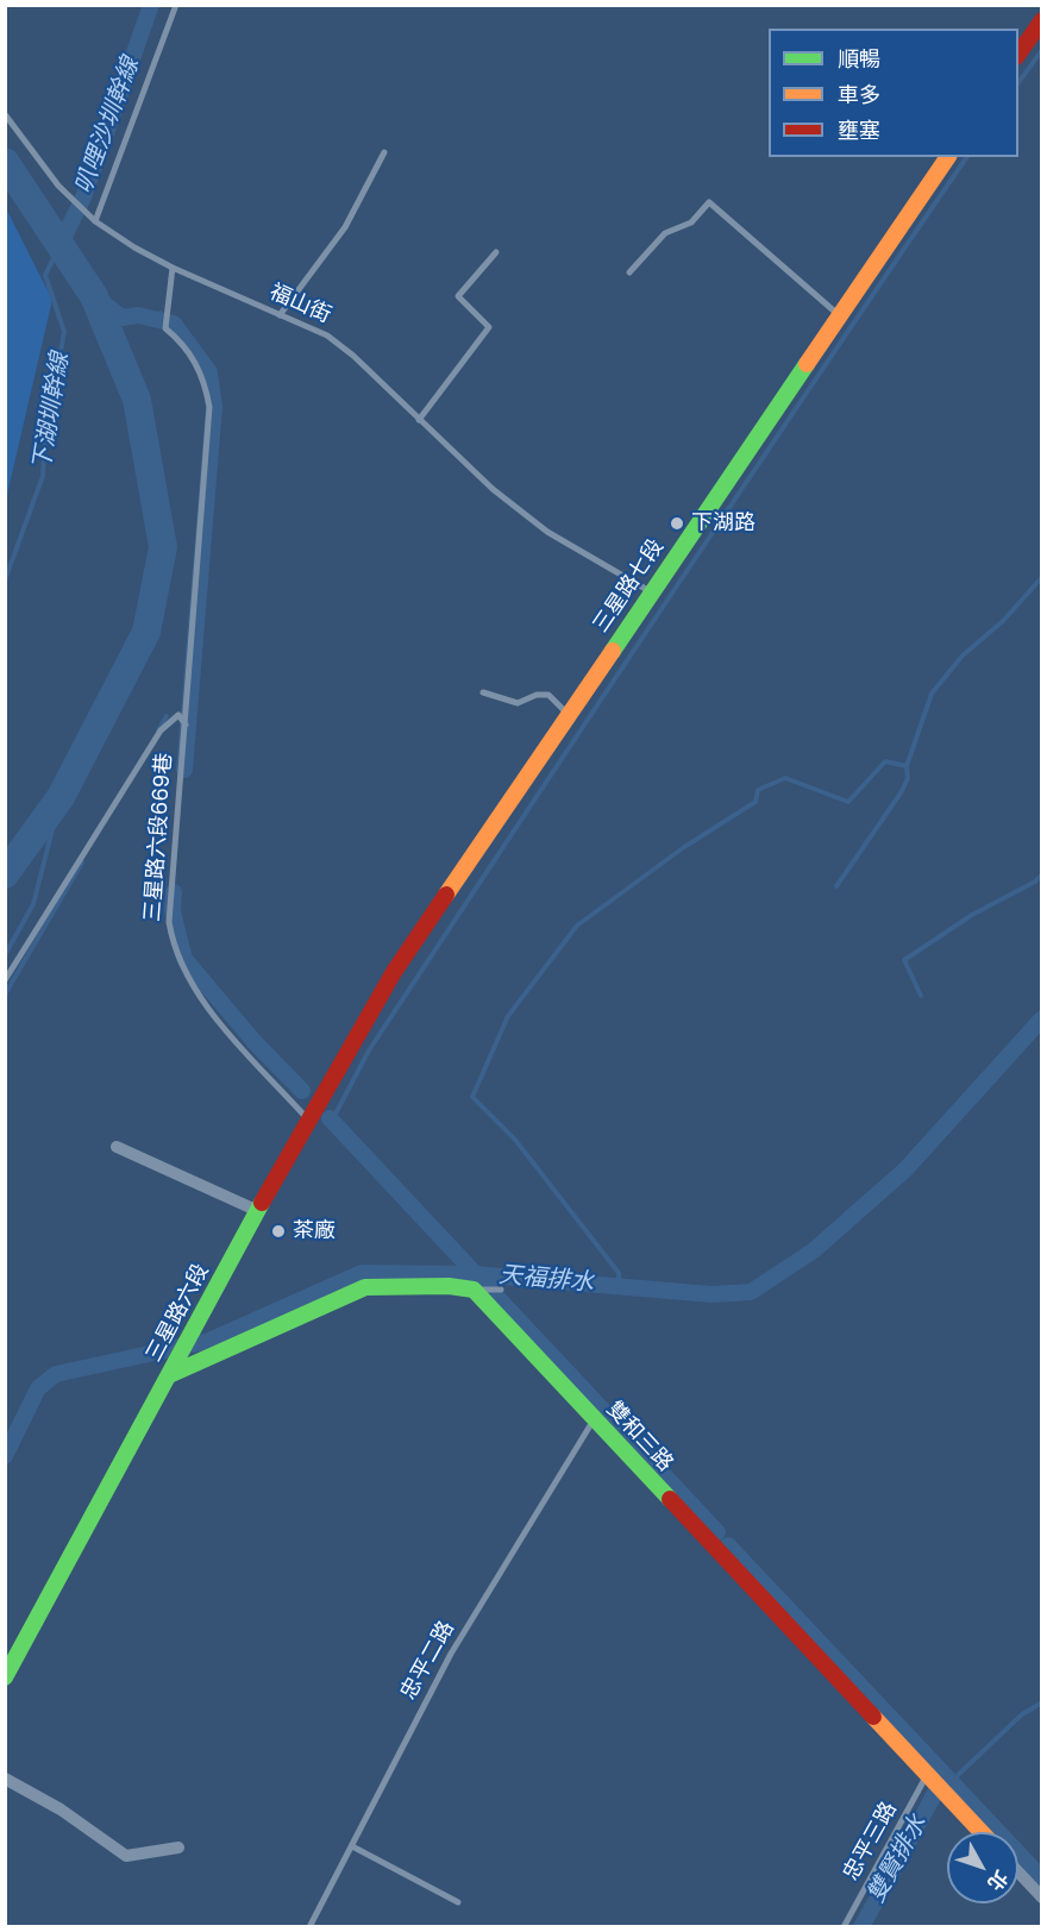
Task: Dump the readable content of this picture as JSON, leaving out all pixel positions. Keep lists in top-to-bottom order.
{
  "streets": {
    "main road": ["三星路七段", "三星路六段", "雙和三路"],
    "lane": [
      "福山街",
      "三星路六段669巷",
      "忠平二路",
      "忠平三路"
    ]
  },
  "crossings": [
    ["福山街", "三星路七段"],
    ["福山街", "三星路六段669巷"],
    ["三星路七段", "三星路六段"],
    ["三星路六段669巷", "三星路六段"],
    ["雙和三路", "忠平二路"],
    ["雙和三路", "忠平三路"]
  ],
  "water": [
    "叭哩沙圳幹線",
    "下湖圳幹線",
    "天福排水",
    "雙賢排水"
  ],
  "places": ["下湖路", "茶廠"],
  "legend": ["順暢", "車多", "壅塞"],
  "north": "bottom right"
}
